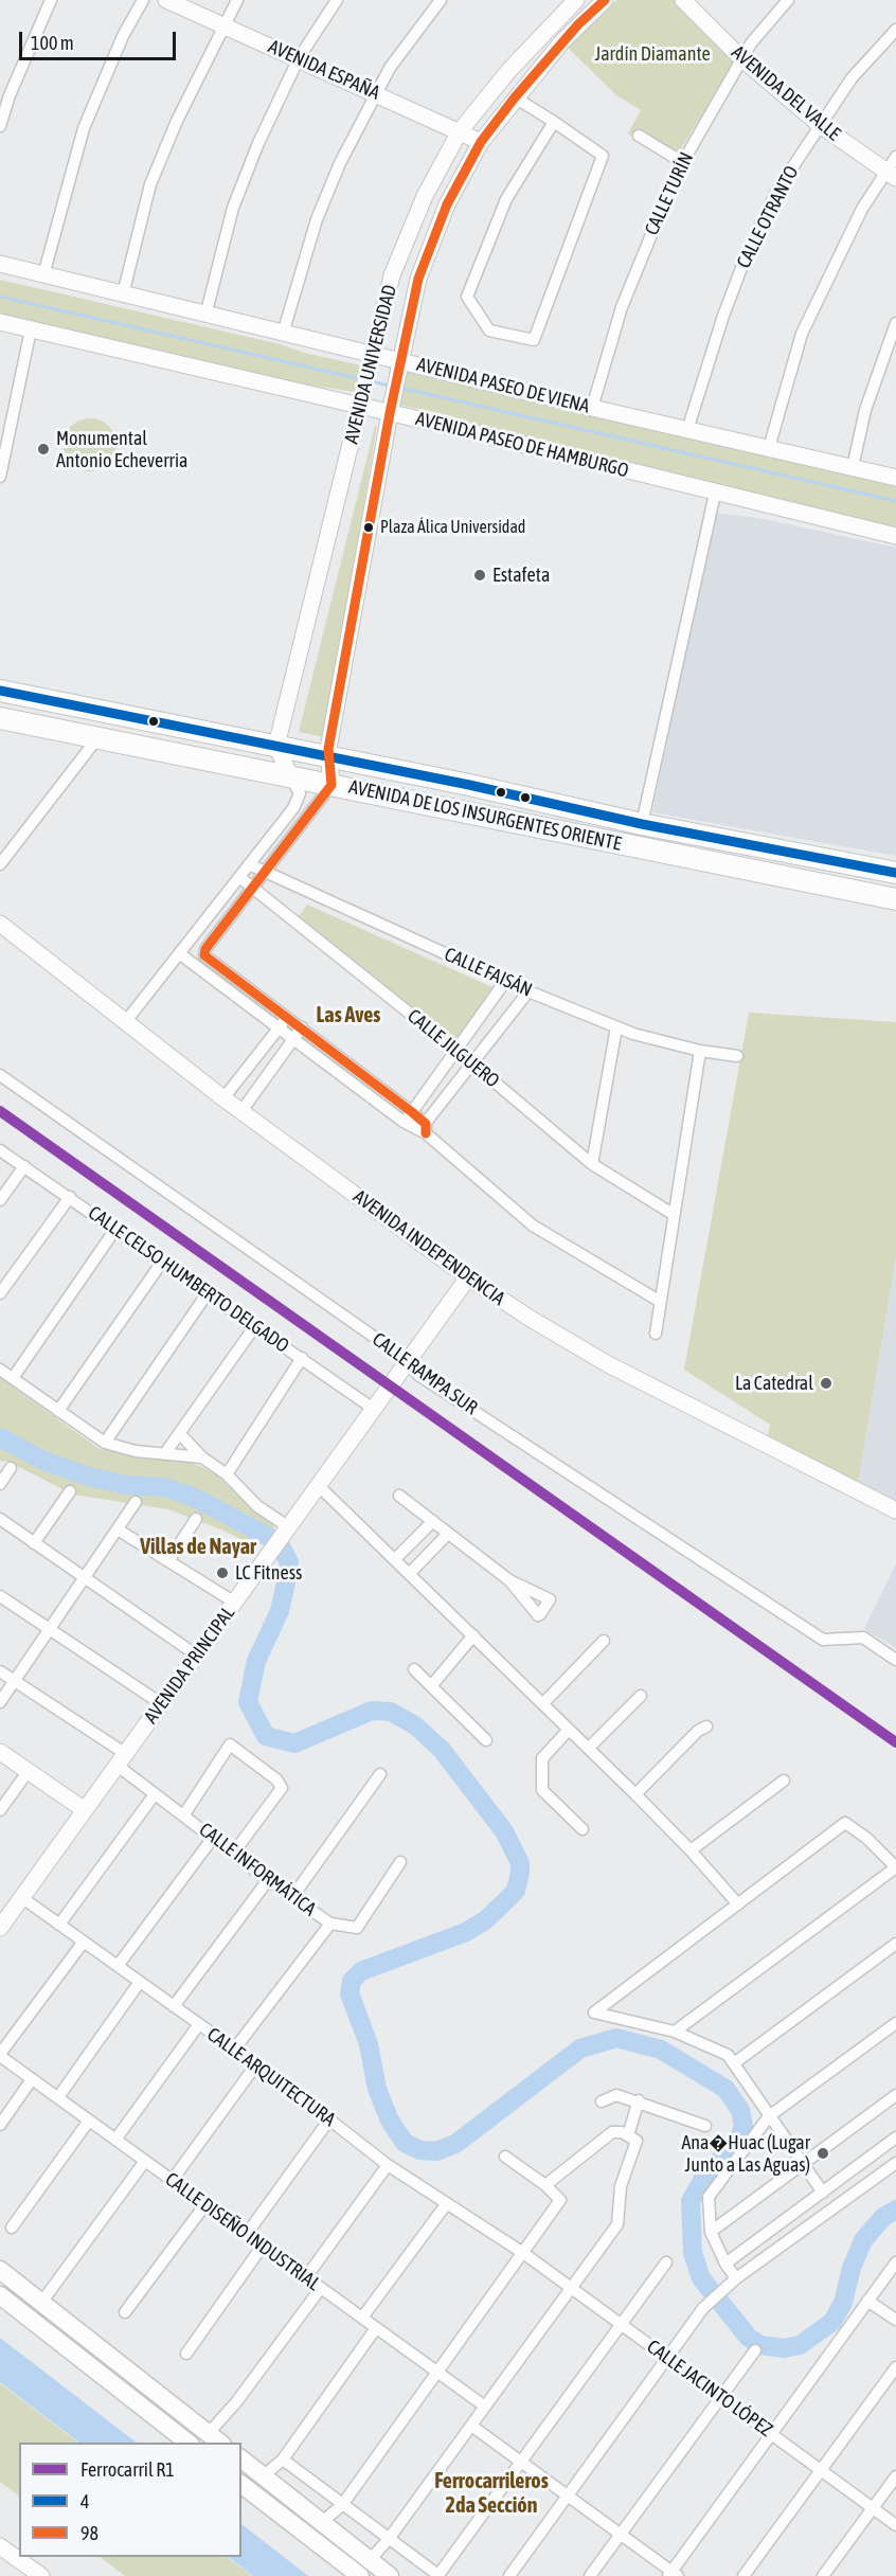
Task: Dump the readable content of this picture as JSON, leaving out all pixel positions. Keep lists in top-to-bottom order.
{
  "streets": {
    "highway": ["AVENIDA DE LOS INSURGENTES ORIENTE"],
    "street": [
      "AVENIDA ESPAÑA",
      "AVENIDA DEL VALLE",
      "CALLE TURÍN",
      "CALLE OTRANTO",
      "AVENIDA UNIVERSIDAD",
      "AVENIDA PASEO DE VIENA",
      "AVENIDA PASEO DE HAMBURGO",
      "CALLE FAISÁN",
      "CALLE JILGUERO",
      "AVENIDA INDEPENDENCIA",
      "CALLE CELSO HUMBERTO DELGADO",
      "CALLE RAMPA SUR",
      "AVENIDA PRINCIPAL",
      "CALLE INFORMÁTICA",
      "CALLE ARQUITECTURA",
      "CALLE DISEÑO INDUSTRIAL",
      "CALLE JACINTO LÓPEZ"
    ]
  },
  "crossings": [
    ["AVENIDA ESPAÑA", "AVENIDA UNIVERSIDAD"],
    ["AVENIDA DEL VALLE", "CALLE TURÍN"],
    ["AVENIDA DEL VALLE", "CALLE OTRANTO"],
    ["CALLE TURÍN", "AVENIDA PASEO DE VIENA"],
    ["CALLE OTRANTO", "AVENIDA PASEO DE VIENA"],
    ["AVENIDA UNIVERSIDAD", "AVENIDA PASEO DE VIENA"],
    ["AVENIDA UNIVERSIDAD", "AVENIDA PASEO DE HAMBURGO"],
    ["AVENIDA UNIVERSIDAD", "AVENIDA DE LOS INSURGENTES ORIENTE"],
    ["AVENIDA INDEPENDENCIA", "AVENIDA PRINCIPAL"],
    ["CALLE CELSO HUMBERTO DELGADO", "AVENIDA PRINCIPAL"],
    ["CALLE RAMPA SUR", "AVENIDA PRINCIPAL"],
    ["AVENIDA PRINCIPAL", "CALLE INFORMÁTICA"],
    ["AVENIDA PRINCIPAL", "CALLE ARQUITECTURA"],
    ["CALLE INFORMÁTICA", "CALLE ARQUITECTURA"],
    ["CALLE ARQUITECTURA", "CALLE JACINTO LÓPEZ"]
  ],
  "districts": ["Las Aves", "Villas de Nayar", "Ferrocarrileros 2da Sección"],
  "parks": ["Jardín Diamante"],
  "places": [
    "Monumental Antonio Echeverria",
    "Plaza Álica Universidad",
    "Estafeta",
    "La Catedral",
    "LC Fitness",
    "Ana�Huac (Lugar Junto a Las Aguas)"
  ],
  "lines": ["transit line 98", "transit line 4", "rail line R1"],
  "legend": ["Ferrocarril R1", "4", "98"],
  "scale_bar": "100 m"
}
